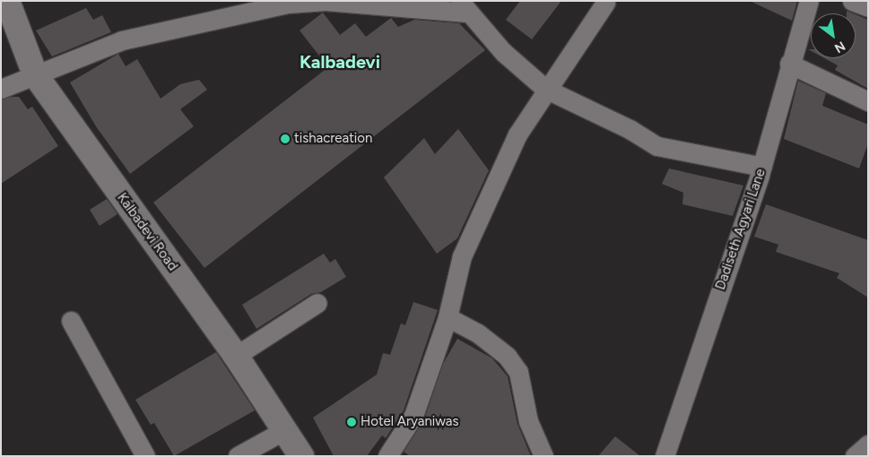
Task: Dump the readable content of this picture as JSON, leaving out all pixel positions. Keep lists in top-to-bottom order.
{
  "streets": {
    "main road": ["Kalbadevi Road"],
    "street": ["Dadiseth Agyari Lane"]
  },
  "districts": ["Kalbadevi"],
  "places": ["tishacreation", "Hotel Aryaniwas"],
  "north": "bottom right"
}
